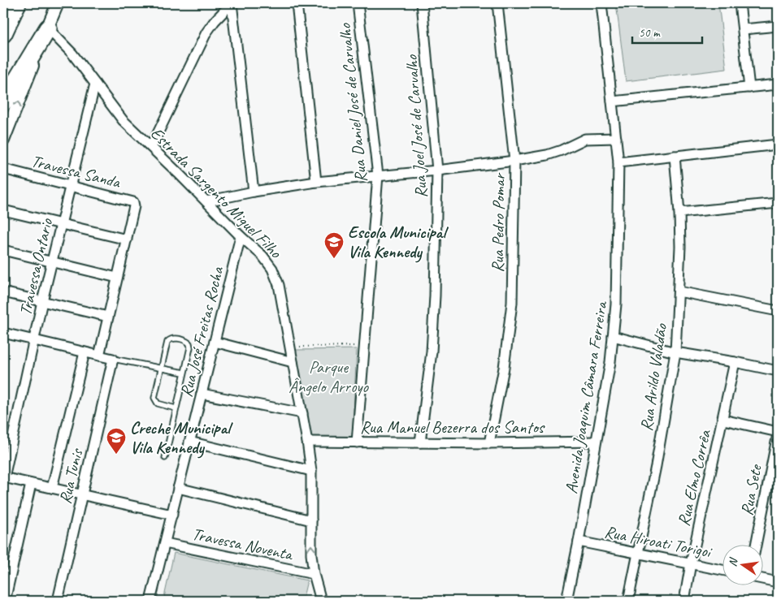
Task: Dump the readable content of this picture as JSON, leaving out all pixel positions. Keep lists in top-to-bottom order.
{
  "streets": {
    "street": [
      "Rua Daniel José de Carvalho",
      "Rua Joel José de Carvalho",
      "Travessa Sanda",
      "Estrada Sargento Miguel Filho",
      "Rua Pedro Pomar",
      "Travessa Ontario",
      "Rua José Freitas Rocha",
      "Rua Arildo Valadão",
      "Avenida Joaquim Câmara Ferreira",
      "Rua Manuel Bezerra dos Santos",
      "Rua Tunis",
      "Rua Elmo Corrêa",
      "Rua Sete",
      "Rua Hiroati Torigoi",
      "Travessa Noventa"
    ]
  },
  "crossings": [
    ["Rua Daniel José de Carvalho", "Rua Manuel Bezerra dos Santos"],
    ["Rua Joel José de Carvalho", "Rua Manuel Bezerra dos Santos"],
    ["Travessa Sanda", "Travessa Ontario"],
    ["Estrada Sargento Miguel Filho", "Travessa Ontario"],
    ["Estrada Sargento Miguel Filho", "Rua José Freitas Rocha"],
    ["Estrada Sargento Miguel Filho", "Rua Manuel Bezerra dos Santos"],
    ["Estrada Sargento Miguel Filho", "Travessa Noventa"],
    ["Rua Pedro Pomar", "Rua Manuel Bezerra dos Santos"],
    ["Rua José Freitas Rocha", "Travessa Noventa"],
    ["Rua Arildo Valadão", "Rua Hiroati Torigoi"],
    ["Avenida Joaquim Câmara Ferreira", "Rua Manuel Bezerra dos Santos"],
    ["Avenida Joaquim Câmara Ferreira", "Rua Hiroati Torigoi"],
    ["Rua Elmo Corrêa", "Rua Hiroati Torigoi"]
  ],
  "parks": ["Parque Ângelo Arroyo"],
  "places": {
    "school or university": ["Escola Municipal Vila Kennedy", "Creche Municipal Vila Kennedy"]
  },
  "scale_bar": "50 m",
  "north": "left"
}
